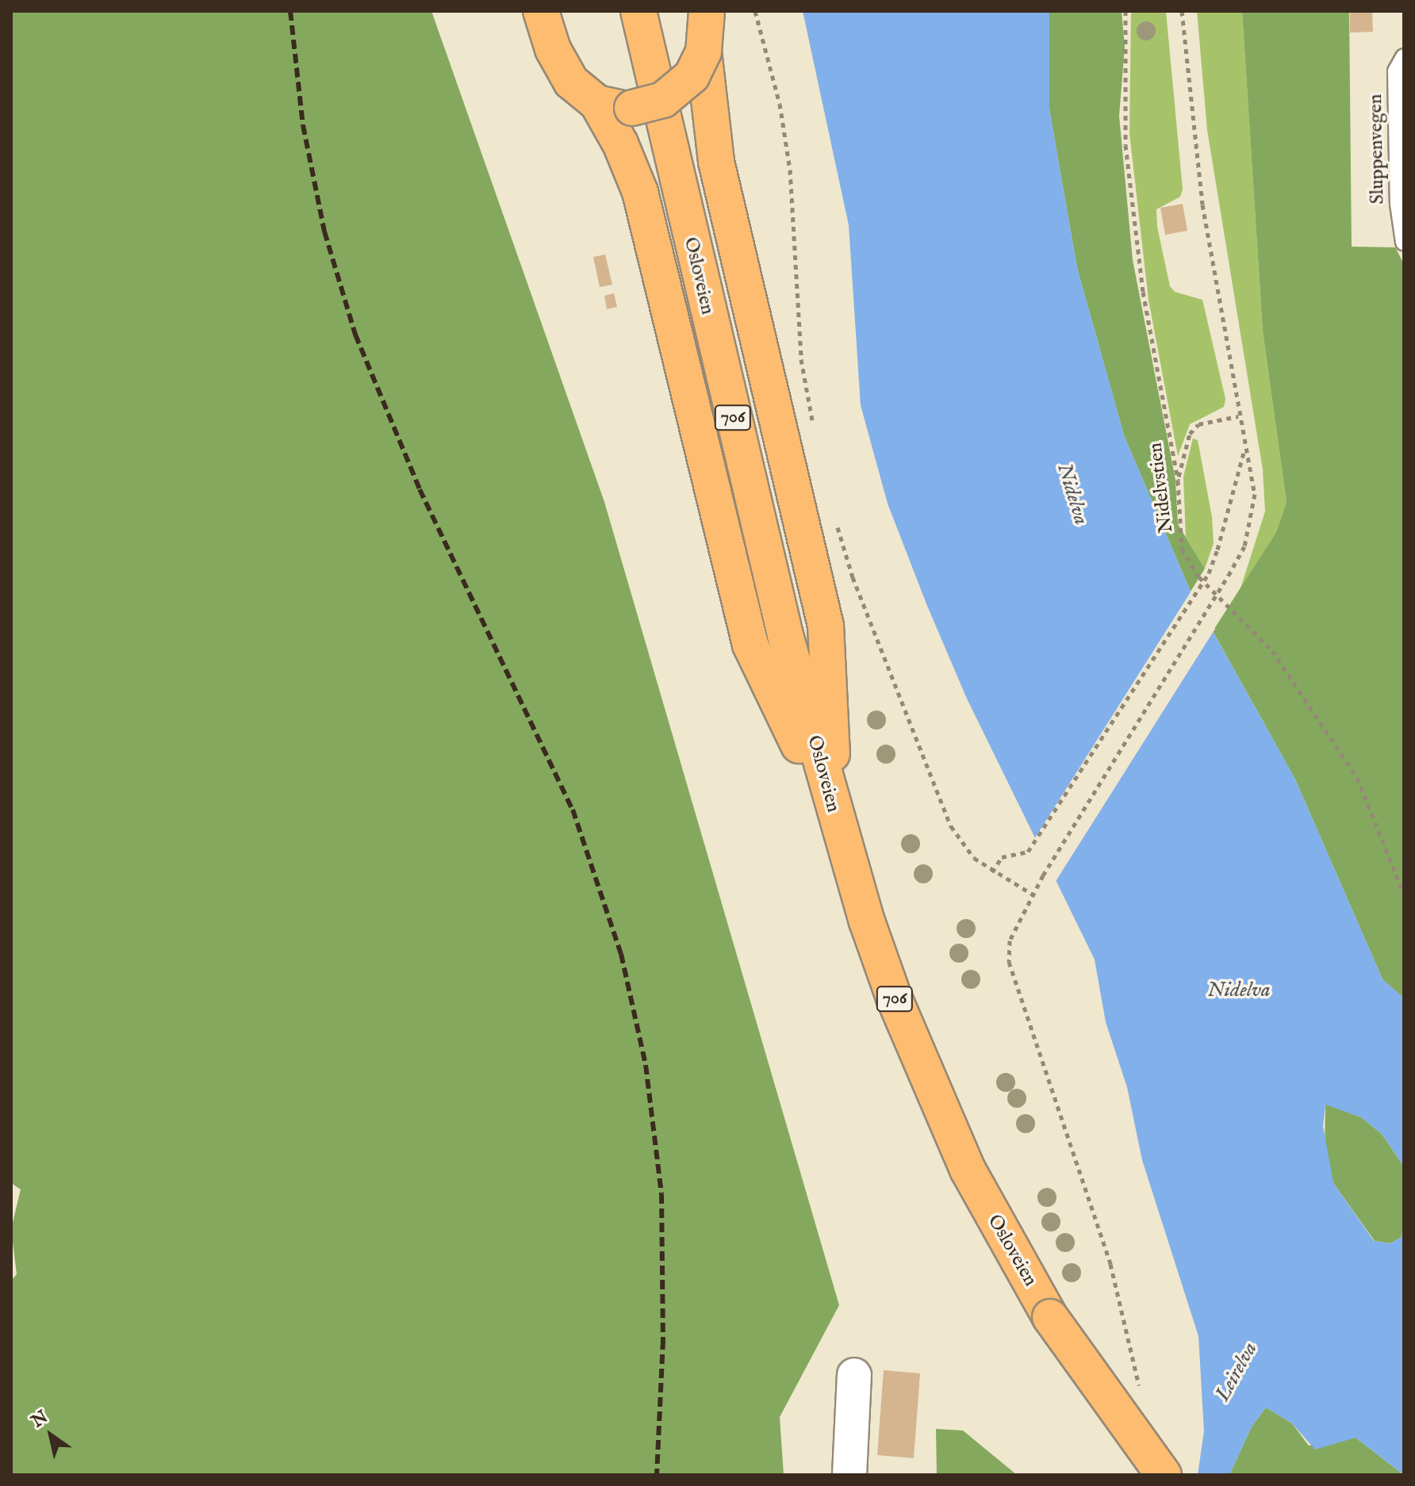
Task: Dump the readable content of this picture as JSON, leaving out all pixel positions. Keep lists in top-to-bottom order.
{
  "streets": {
    "highway": ["Osloveien", "706"],
    "lane": ["Sluppenvegen"],
    "path": ["Nidelvstien"]
  },
  "crossings": [
    ["Osloveien", "706"]
  ],
  "water": ["Nidelva", "Leirelva"],
  "north": "top left"
}
